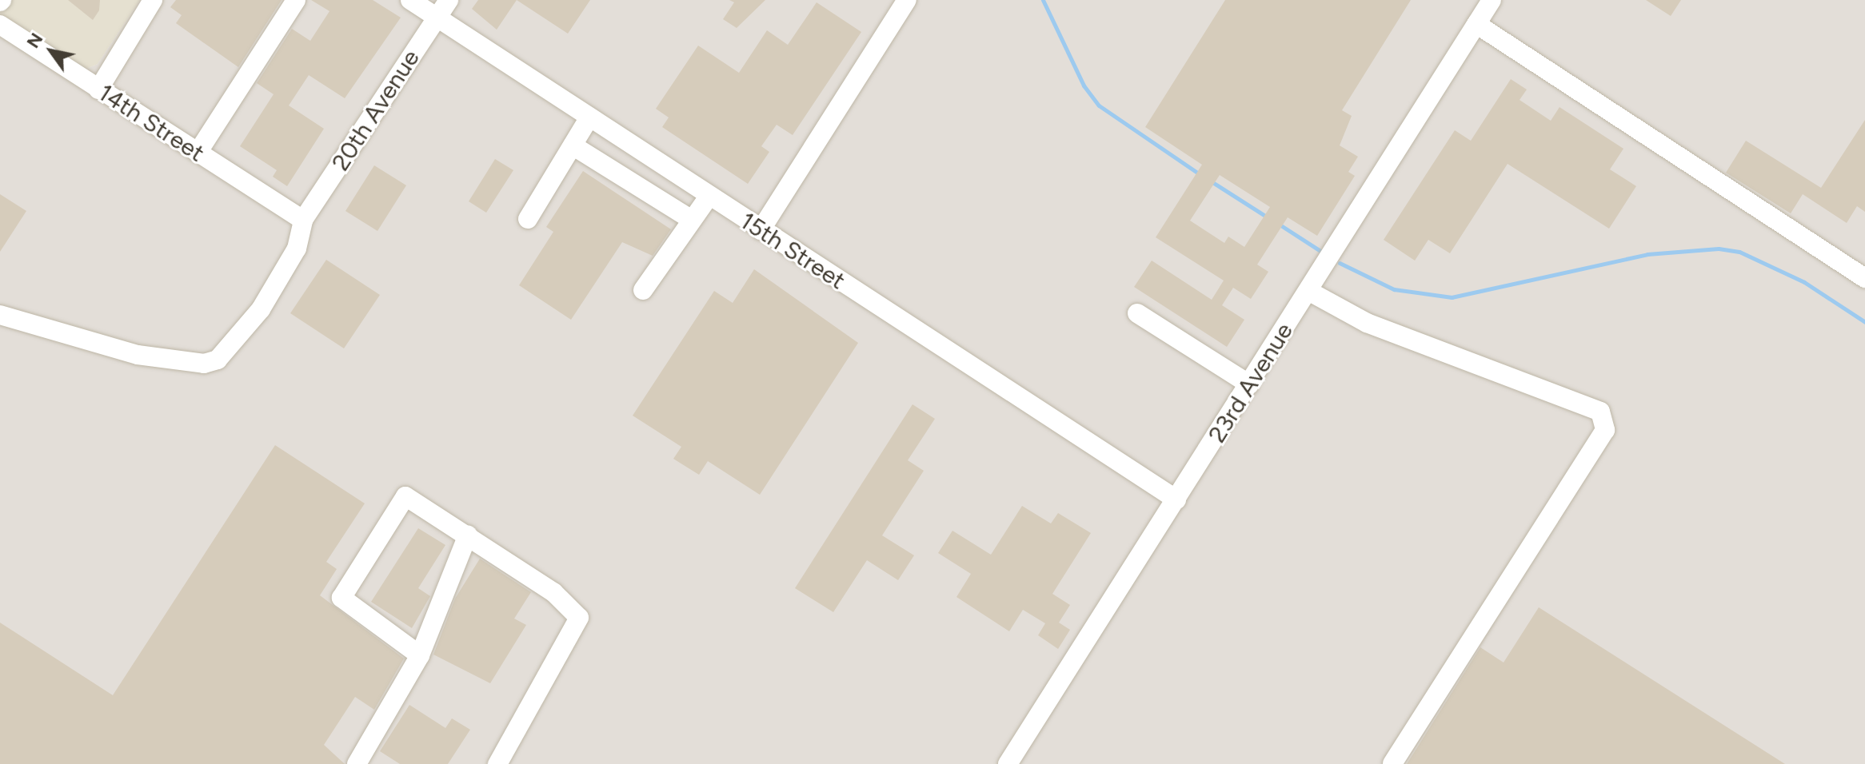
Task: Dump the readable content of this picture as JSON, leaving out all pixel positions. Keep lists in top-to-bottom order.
{
  "streets": {
    "street": [
      "20th Avenue",
      "14th Street",
      "15th Street",
      "23rd Avenue"
    ]
  },
  "crossings": [
    ["20th Avenue", "14th Street"],
    ["20th Avenue", "15th Street"],
    ["15th Street", "23rd Avenue"]
  ],
  "north": "top left"
}
